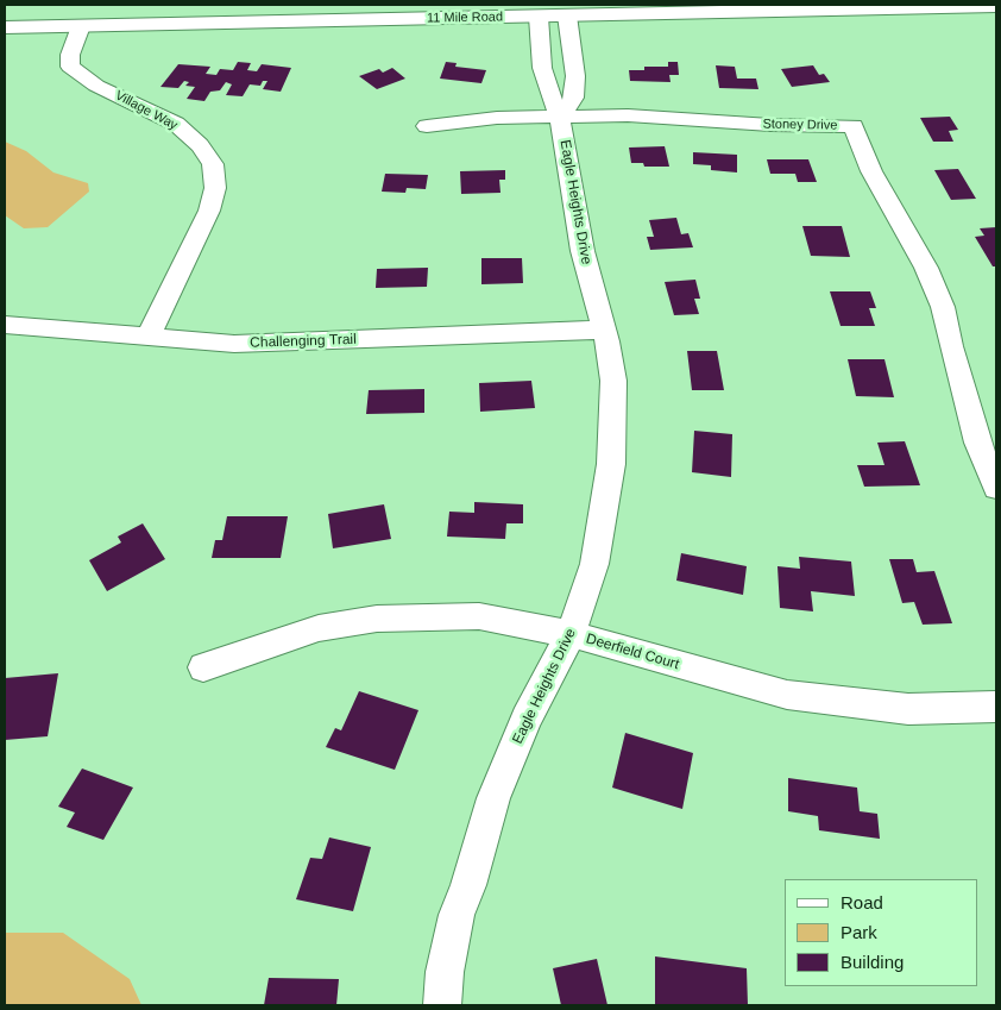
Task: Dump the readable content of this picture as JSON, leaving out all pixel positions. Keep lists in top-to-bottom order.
{
  "streets": {
    "street": [
      "11 Mile Road",
      "Village Way",
      "Stoney Drive",
      "Eagle Heights Drive",
      "Challenging Trail",
      "Deerfield Court"
    ]
  },
  "crossings": [
    ["11 Mile Road", "Village Way"],
    ["11 Mile Road", "Eagle Heights Drive"],
    ["Village Way", "Challenging Trail"],
    ["Stoney Drive", "Eagle Heights Drive"],
    ["Eagle Heights Drive", "Challenging Trail"],
    ["Eagle Heights Drive", "Deerfield Court"]
  ],
  "legend": ["Road", "Park", "Building"]
}
